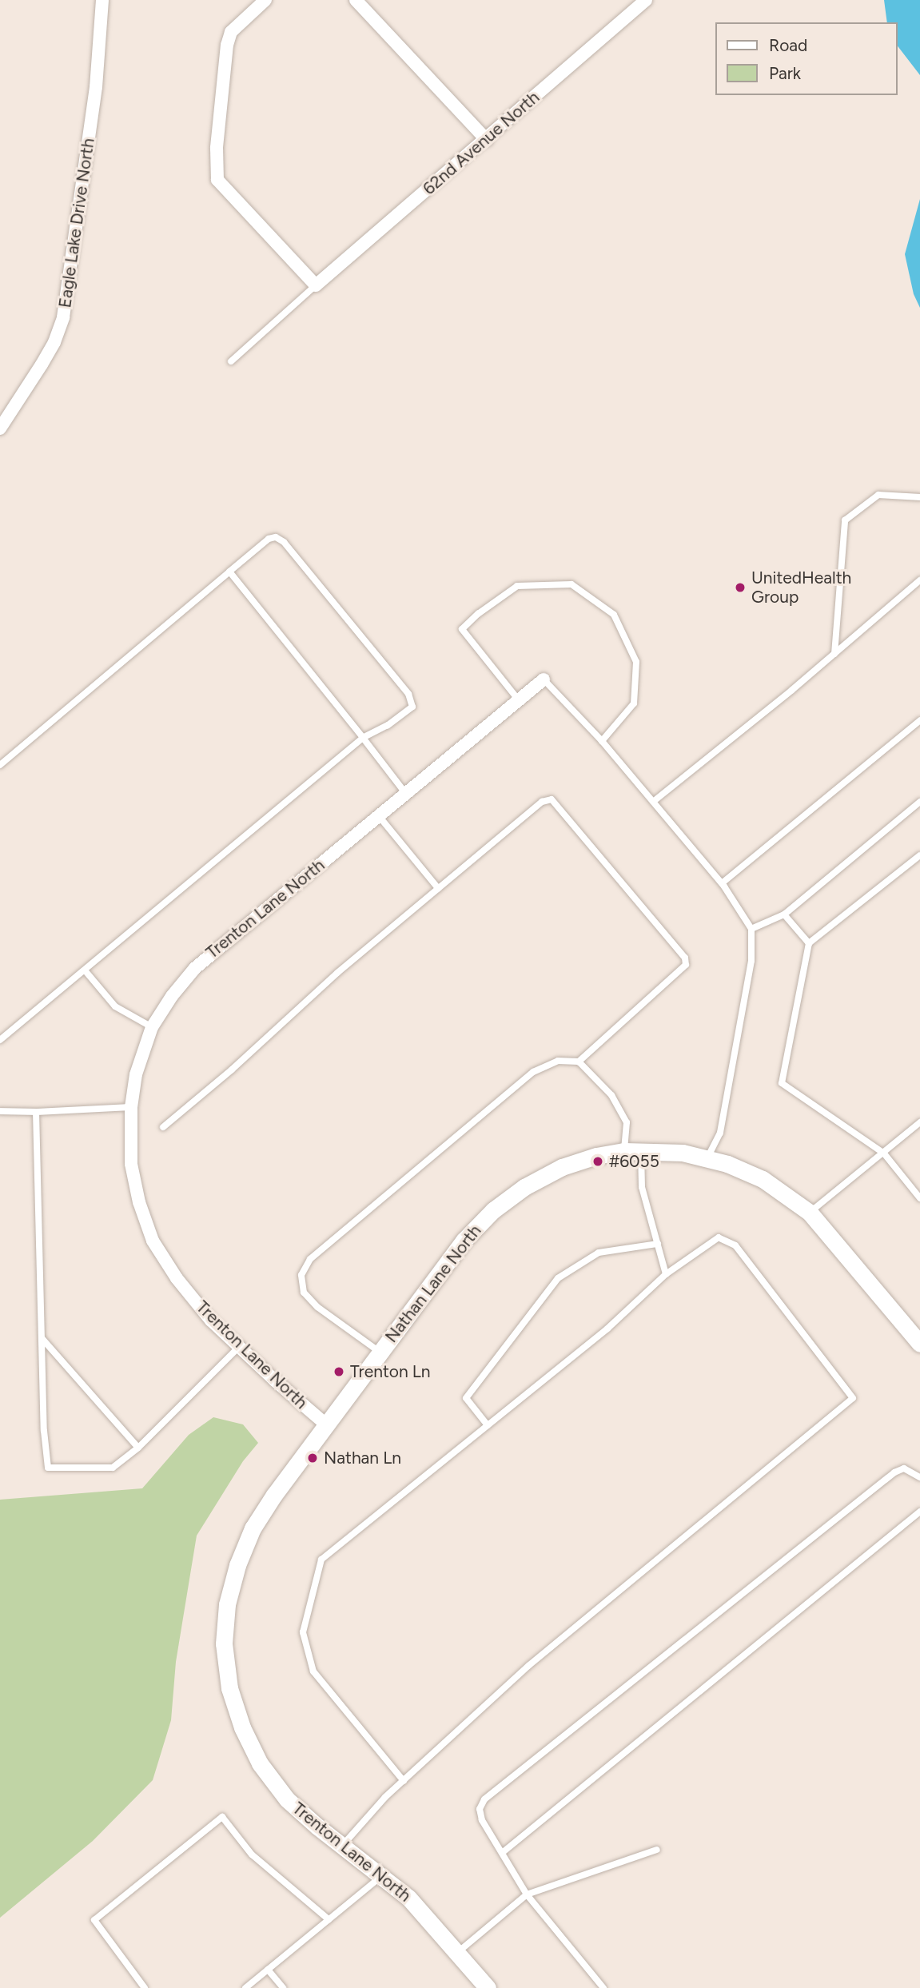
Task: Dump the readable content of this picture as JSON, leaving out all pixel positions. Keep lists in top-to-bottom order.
{
  "streets": {
    "street": [
      "62nd Avenue North",
      "Eagle Lake Drive North",
      "Trenton Lane North",
      "Nathan Lane North"
    ]
  },
  "crossings": [
    ["Trenton Lane North", "Nathan Lane North"]
  ],
  "places": [
    "UnitedHealth Group",
    "#6055",
    "Trenton Ln",
    "Nathan Ln"
  ],
  "legend": ["Road", "Park"]
}
